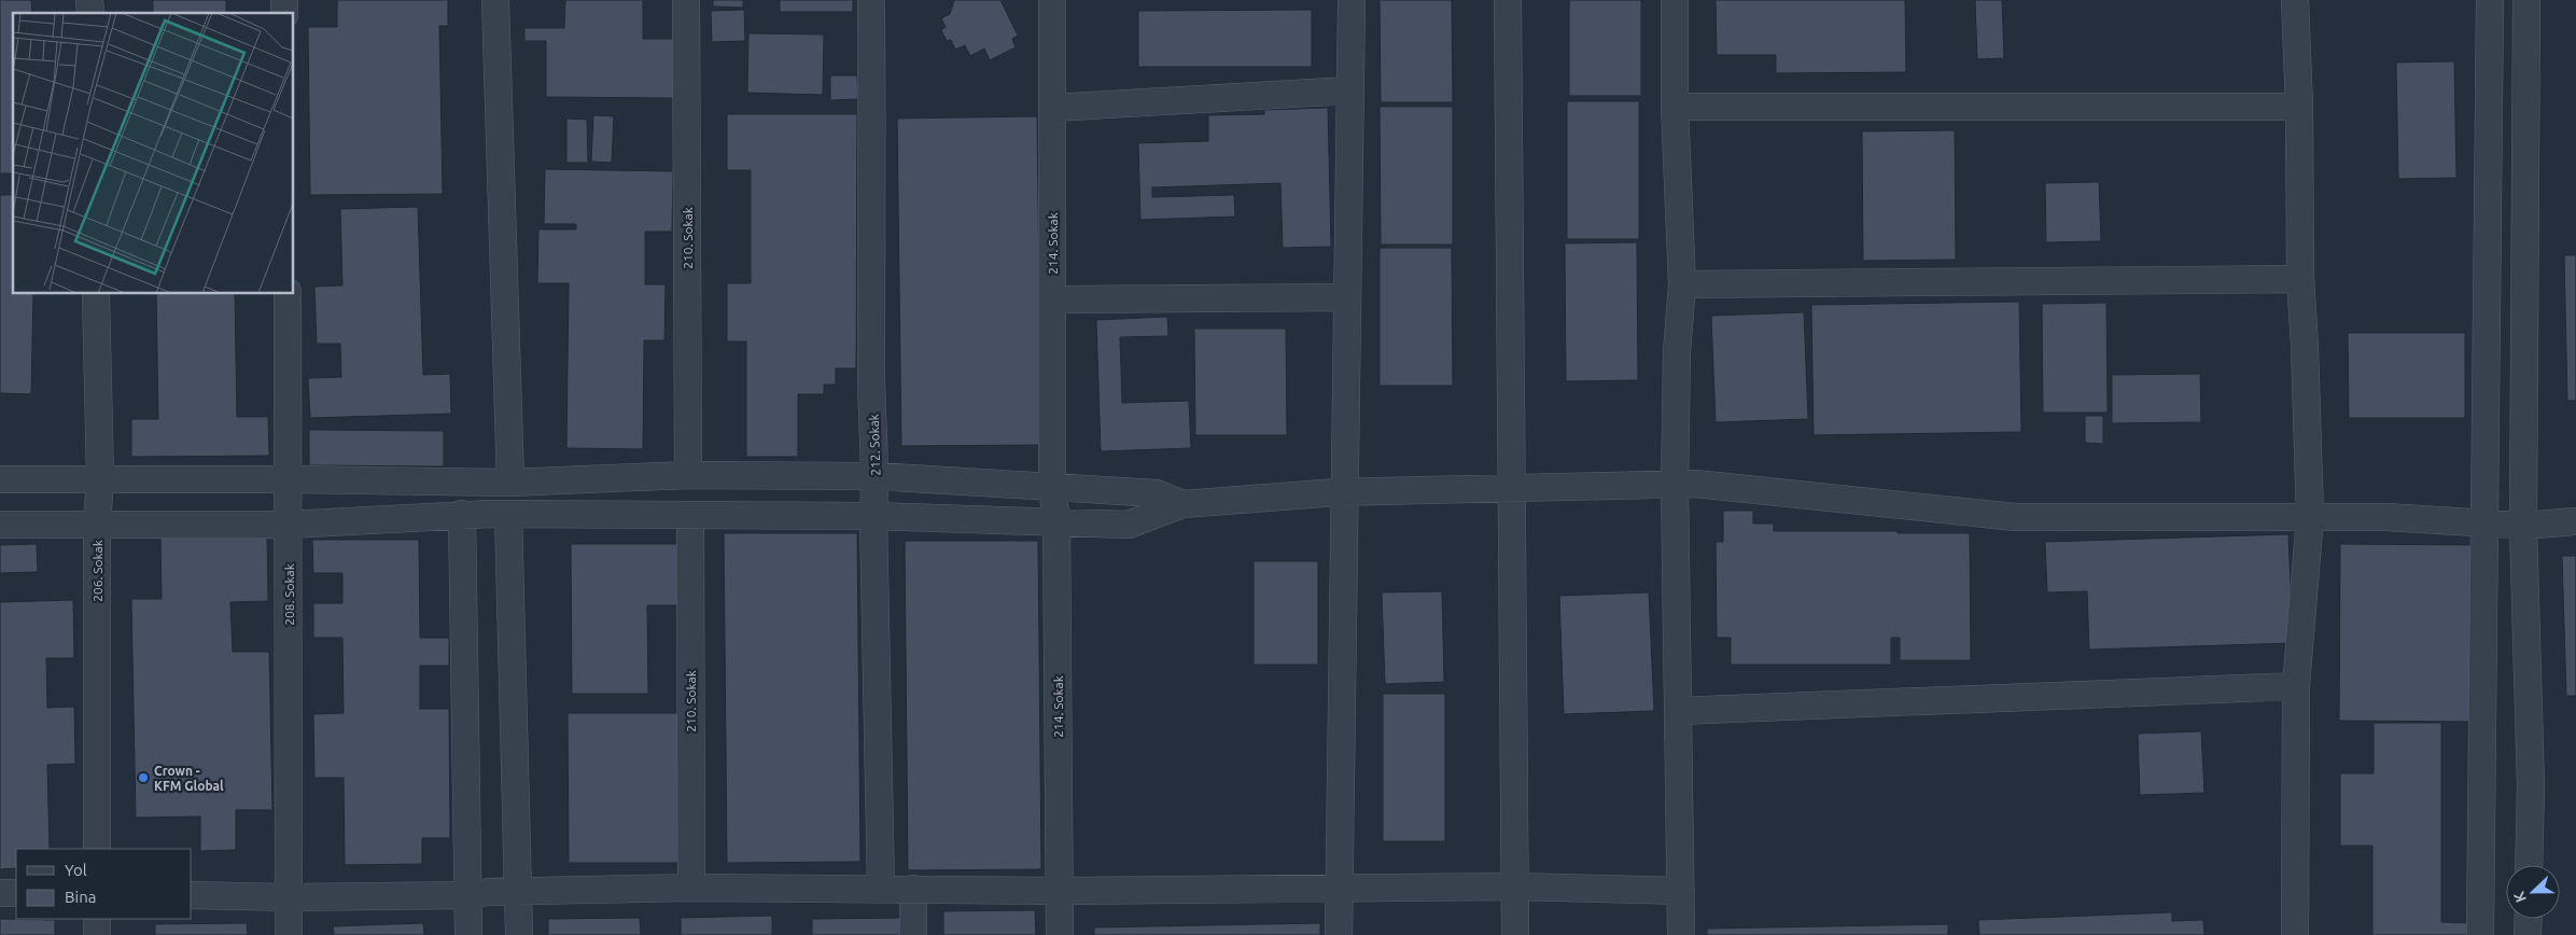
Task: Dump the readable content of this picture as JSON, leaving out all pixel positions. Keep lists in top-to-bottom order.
{
  "streets": {
    "street": [
      "210. Sokak",
      "214. Sokak",
      "212. Sokak",
      "206. Sokak",
      "208. Sokak"
    ]
  },
  "places": ["Crown - KFM Global"],
  "legend": ["Yol", "Bina"],
  "north": "left"
}
